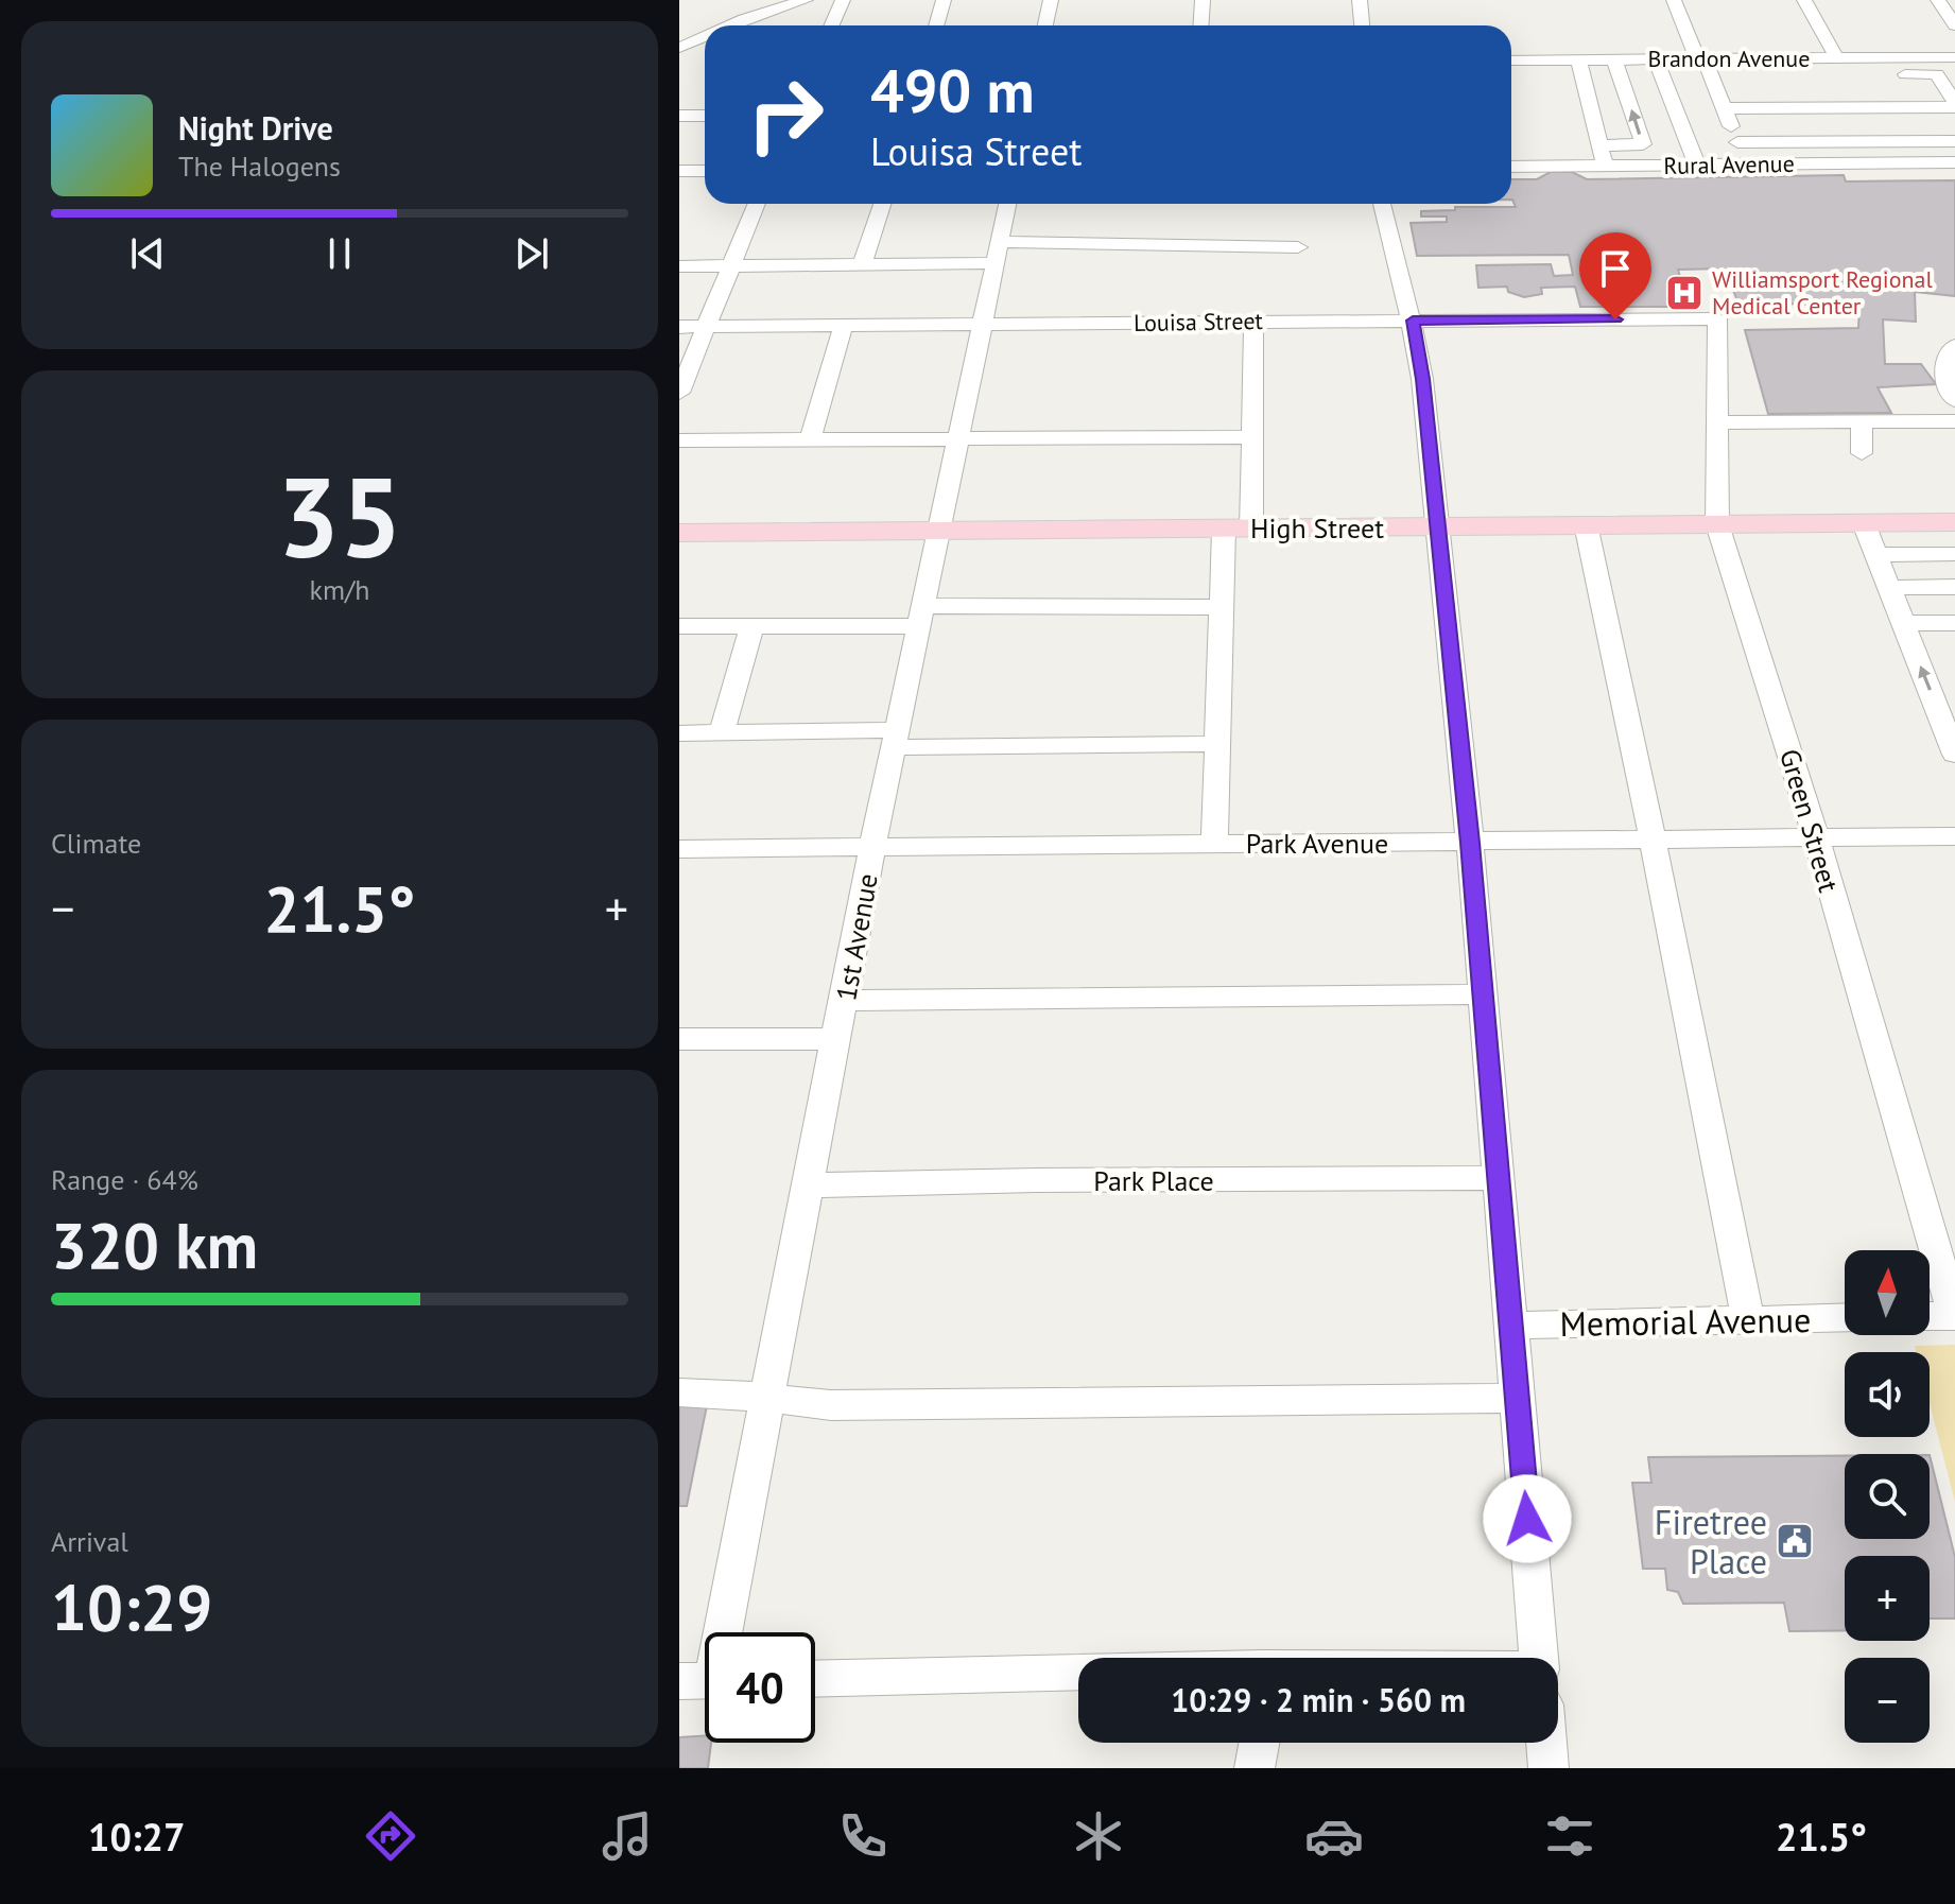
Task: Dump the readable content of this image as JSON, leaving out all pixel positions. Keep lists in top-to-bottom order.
{
  "streets": {
    "main road": ["High Street"],
    "street": [
      "Brandon Avenue",
      "Rural Avenue",
      "Louisa Street",
      "Green Street",
      "Park Avenue",
      "1st Avenue",
      "Park Place",
      "Memorial Avenue"
    ]
  },
  "crossings": [
    ["Louisa Street", "Green Street"],
    ["Louisa Street", "1st Avenue"],
    ["High Street", "Green Street"],
    ["High Street", "1st Avenue"],
    ["Green Street", "Park Avenue"],
    ["Park Avenue", "1st Avenue"],
    ["1st Avenue", "Park Place"]
  ],
  "places": {
    "hospital": ["Williamsport Regional Medical Center"],
    "public building": ["Firetree Place"]
  },
  "north": "top",
  "page": {
    "turn": ["490 m", "Louisa Street"],
    "song": ["Night Drive", "The Halogens"],
    "tile": [
      ["35", "km/h"],
      "Climate",
      ["Range · 64%", "320 km"],
      ["Arrival", "10:29"]
    ],
    "heat": ["−", "21.5°", "+"],
    "map_buttons": ["+", "−"],
    "limit": "40",
    "trip": "10:29 · 2 min · 560 m",
    "tabs": ["10:27", "21.5°"]
  }
}
